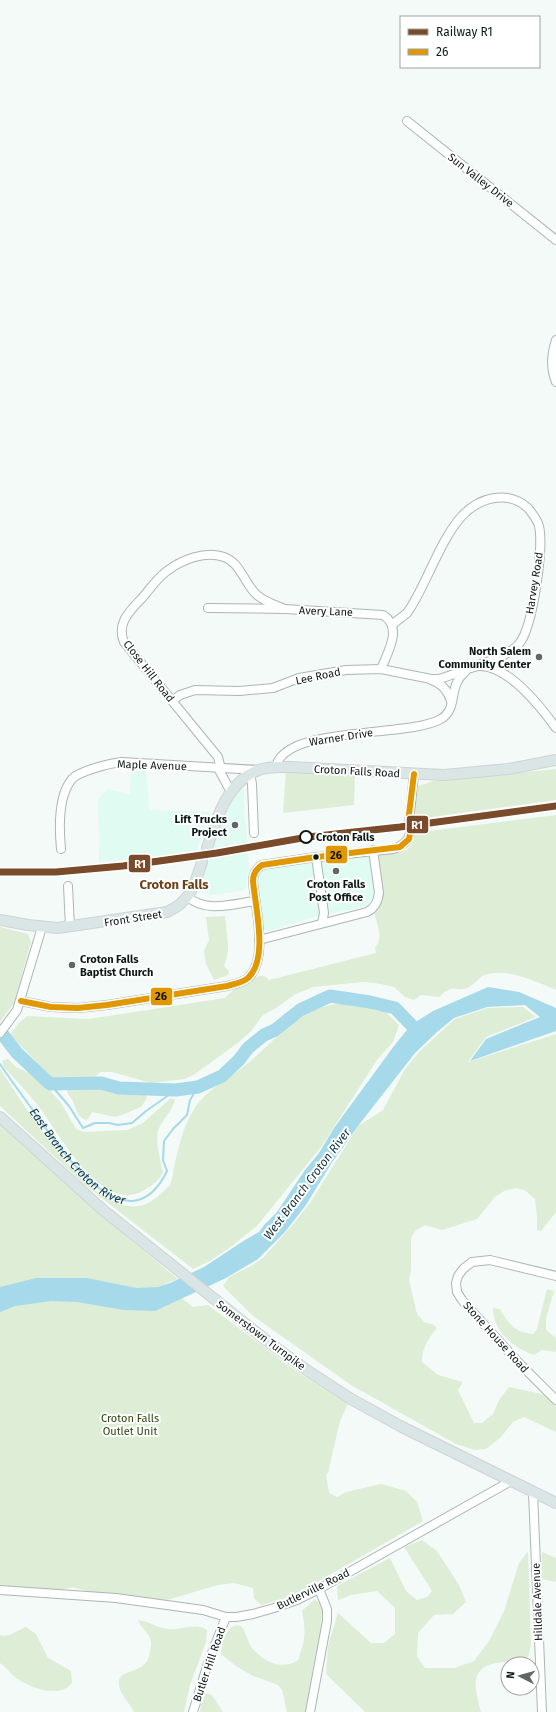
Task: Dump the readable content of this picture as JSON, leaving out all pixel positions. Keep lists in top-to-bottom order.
{
  "streets": {
    "main road": ["Croton Falls Road", "Front Street", "Somerstown Turnpike"],
    "street": [
      "Sun Valley Drive",
      "Harvey Road",
      "Avery Lane",
      "Close Hill Road",
      "Lee Road",
      "Warner Drive",
      "Maple Avenue",
      "Stone House Road",
      "Butlerville Road",
      "Hilldale Avenue",
      "Butler Hill Road"
    ]
  },
  "crossings": [
    ["Harvey Road", "Avery Lane"],
    ["Harvey Road", "Lee Road"],
    ["Avery Lane", "Close Hill Road"],
    ["Close Hill Road", "Lee Road"],
    ["Close Hill Road", "Maple Avenue"],
    ["Warner Drive", "Croton Falls Road"],
    ["Somerstown Turnpike", "Butlerville Road"],
    ["Somerstown Turnpike", "Hilldale Avenue"],
    ["Butlerville Road", "Butler Hill Road"]
  ],
  "districts": ["Croton Falls"],
  "water": ["East Branch Croton River", "West Branch Croton River"],
  "parks": ["Croton Falls Outlet Unit"],
  "places": [
    "North Salem Community Center",
    "Lift Trucks Project",
    "Croton Falls",
    "Croton Falls Post Office",
    "Croton Falls Baptist Church"
  ],
  "lines": ["transit line 26", "rail line R1"],
  "legend": ["Railway R1", "26"],
  "north": "left"
}
